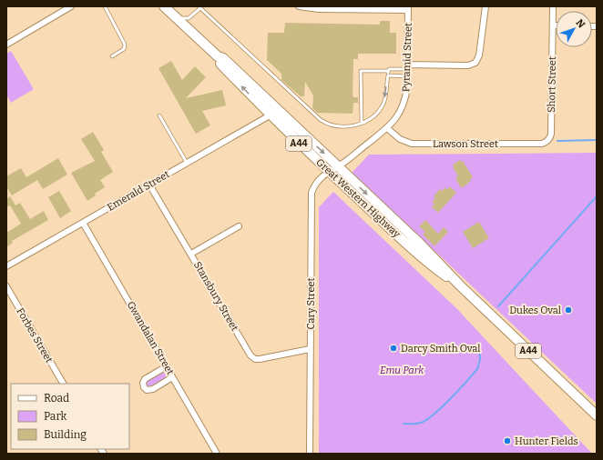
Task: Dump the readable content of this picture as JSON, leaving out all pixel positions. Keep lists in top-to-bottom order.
{
  "streets": {
    "highway": ["A44", "Great Western Highway"],
    "street": [
      "Pyramid Street",
      "Short Street",
      "Lawson Street",
      "Emerald Street",
      "Stansbury Street",
      "Cary Street",
      "Forbes Street",
      "Gwandalan Street"
    ]
  },
  "crossings": [
    ["Pyramid Street", "Lawson Street"],
    ["Pyramid Street", "Great Western Highway"],
    ["Pyramid Street", "Cary Street"],
    ["Short Street", "Lawson Street"],
    ["Emerald Street", "Great Western Highway"],
    ["Emerald Street", "Stansbury Street"],
    ["Emerald Street", "Gwandalan Street"],
    ["Great Western Highway", "Cary Street"],
    ["Stansbury Street", "Cary Street"]
  ],
  "parks": ["Emu Park"],
  "places": ["Dukes Oval", "Darcy Smith Oval", "Hunter Fields"],
  "legend": ["Road", "Park", "Building"],
  "north": "top right"
}
